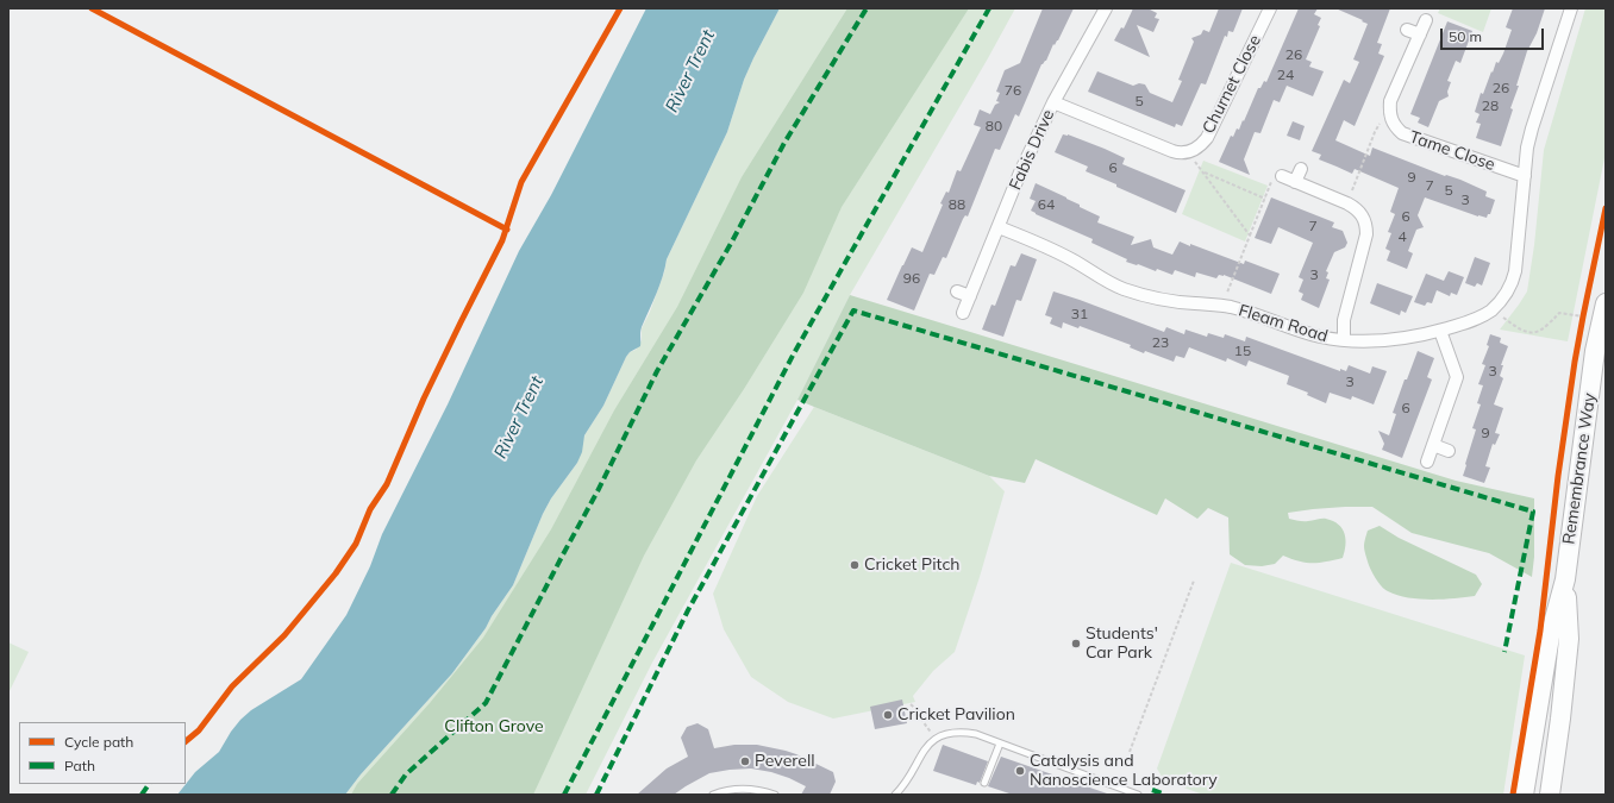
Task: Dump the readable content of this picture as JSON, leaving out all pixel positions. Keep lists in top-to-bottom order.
{
  "streets": {
    "highway": ["Remembrance Way"],
    "street": [
      "Churnet Close",
      "Fabis Drive",
      "Tame Close",
      "Fleam Road"
    ]
  },
  "crossings": [
    ["Fabis Drive", "Fleam Road"],
    ["Tame Close", "Fleam Road"]
  ],
  "water": ["River Trent"],
  "parks": ["Clifton Grove"],
  "places": [
    "Cricket Pitch",
    "Students' Car Park",
    "Cricket Pavilion",
    "Peverell",
    "Catalysis and Nanoscience Laboratory"
  ],
  "house_numbers": [
    "26",
    "24",
    "26",
    "76",
    "5",
    "28",
    "80",
    "6",
    "9",
    "7",
    "5",
    "3",
    "88",
    "64",
    "6",
    "7",
    "4",
    "3",
    "96",
    "31",
    "23",
    "15",
    "3",
    "3",
    "6",
    "9"
  ],
  "legend": ["Cycle path", "Path"],
  "scale_bar": "50 m"
}
